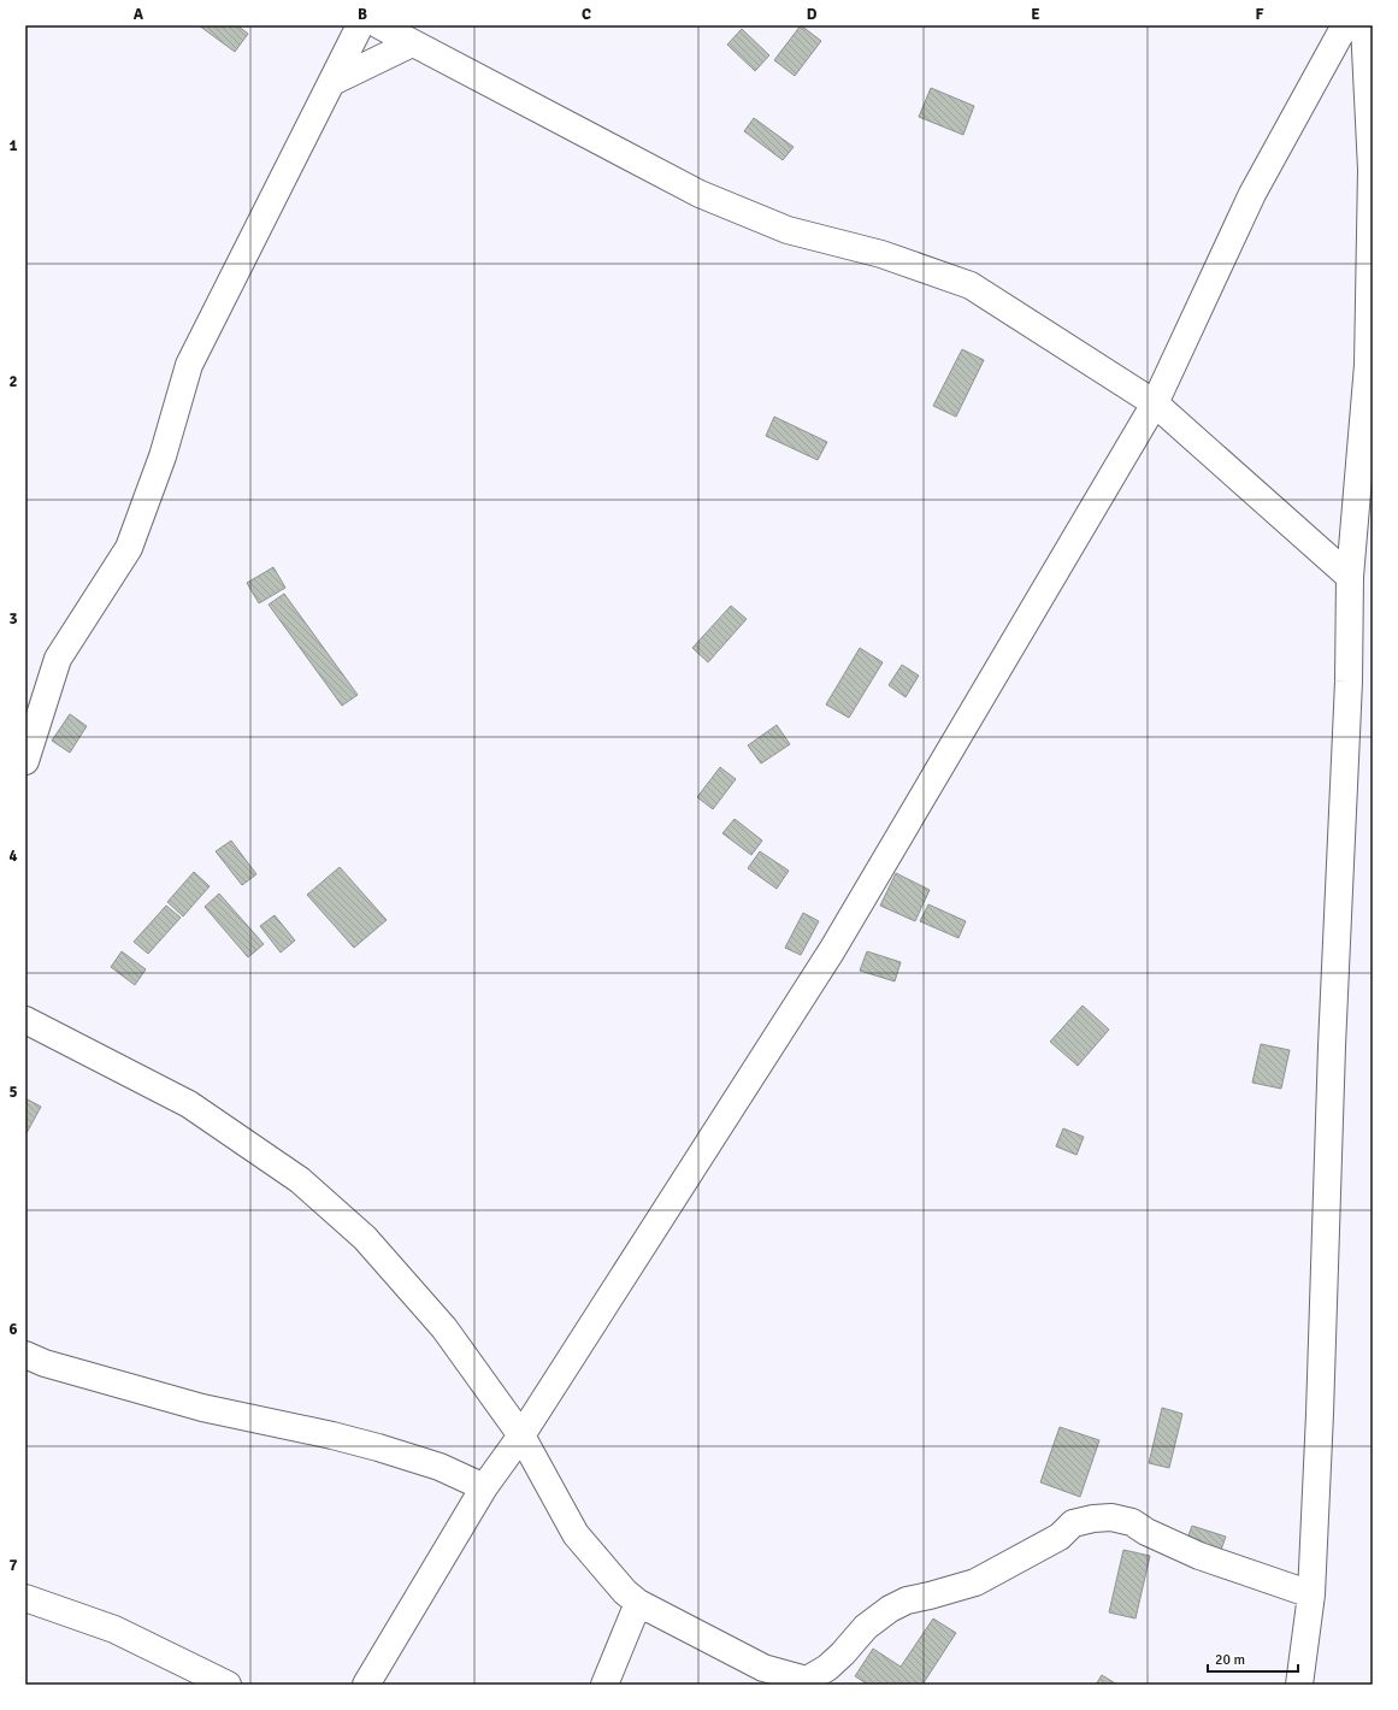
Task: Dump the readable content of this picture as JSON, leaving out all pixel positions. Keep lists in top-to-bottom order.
{
  "scale_bar": "20 m",
  "grid": {
    "columns": [
      "A",
      "B",
      "C",
      "D",
      "E",
      "F"
    ],
    "rows": [
      "1",
      "2",
      "3",
      "4",
      "5",
      "6",
      "7"
    ]
  }
}
